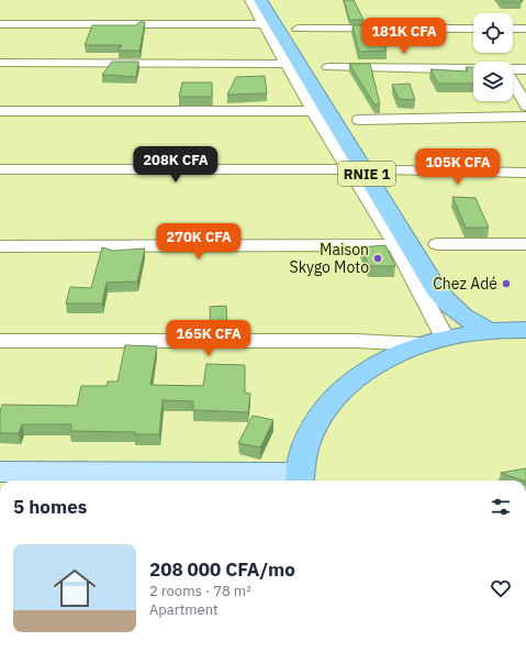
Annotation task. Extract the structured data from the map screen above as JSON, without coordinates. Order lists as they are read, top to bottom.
{
  "streets": {
    "highway": ["RNIE 1"]
  },
  "places": ["Maison Skygo Moto", "Chez Adé"],
  "page": {
    "price": [
      "181K CFA",
      "208K CFA",
      "105K CFA",
      "270K CFA",
      "165K CFA"
    ],
    "heading": "5 homes",
    "list": [
      {
        "name": "208 000 CFA/mo",
        "note": "2 rooms · 78 m² · Apartment"
      }
    ]
  }
}
